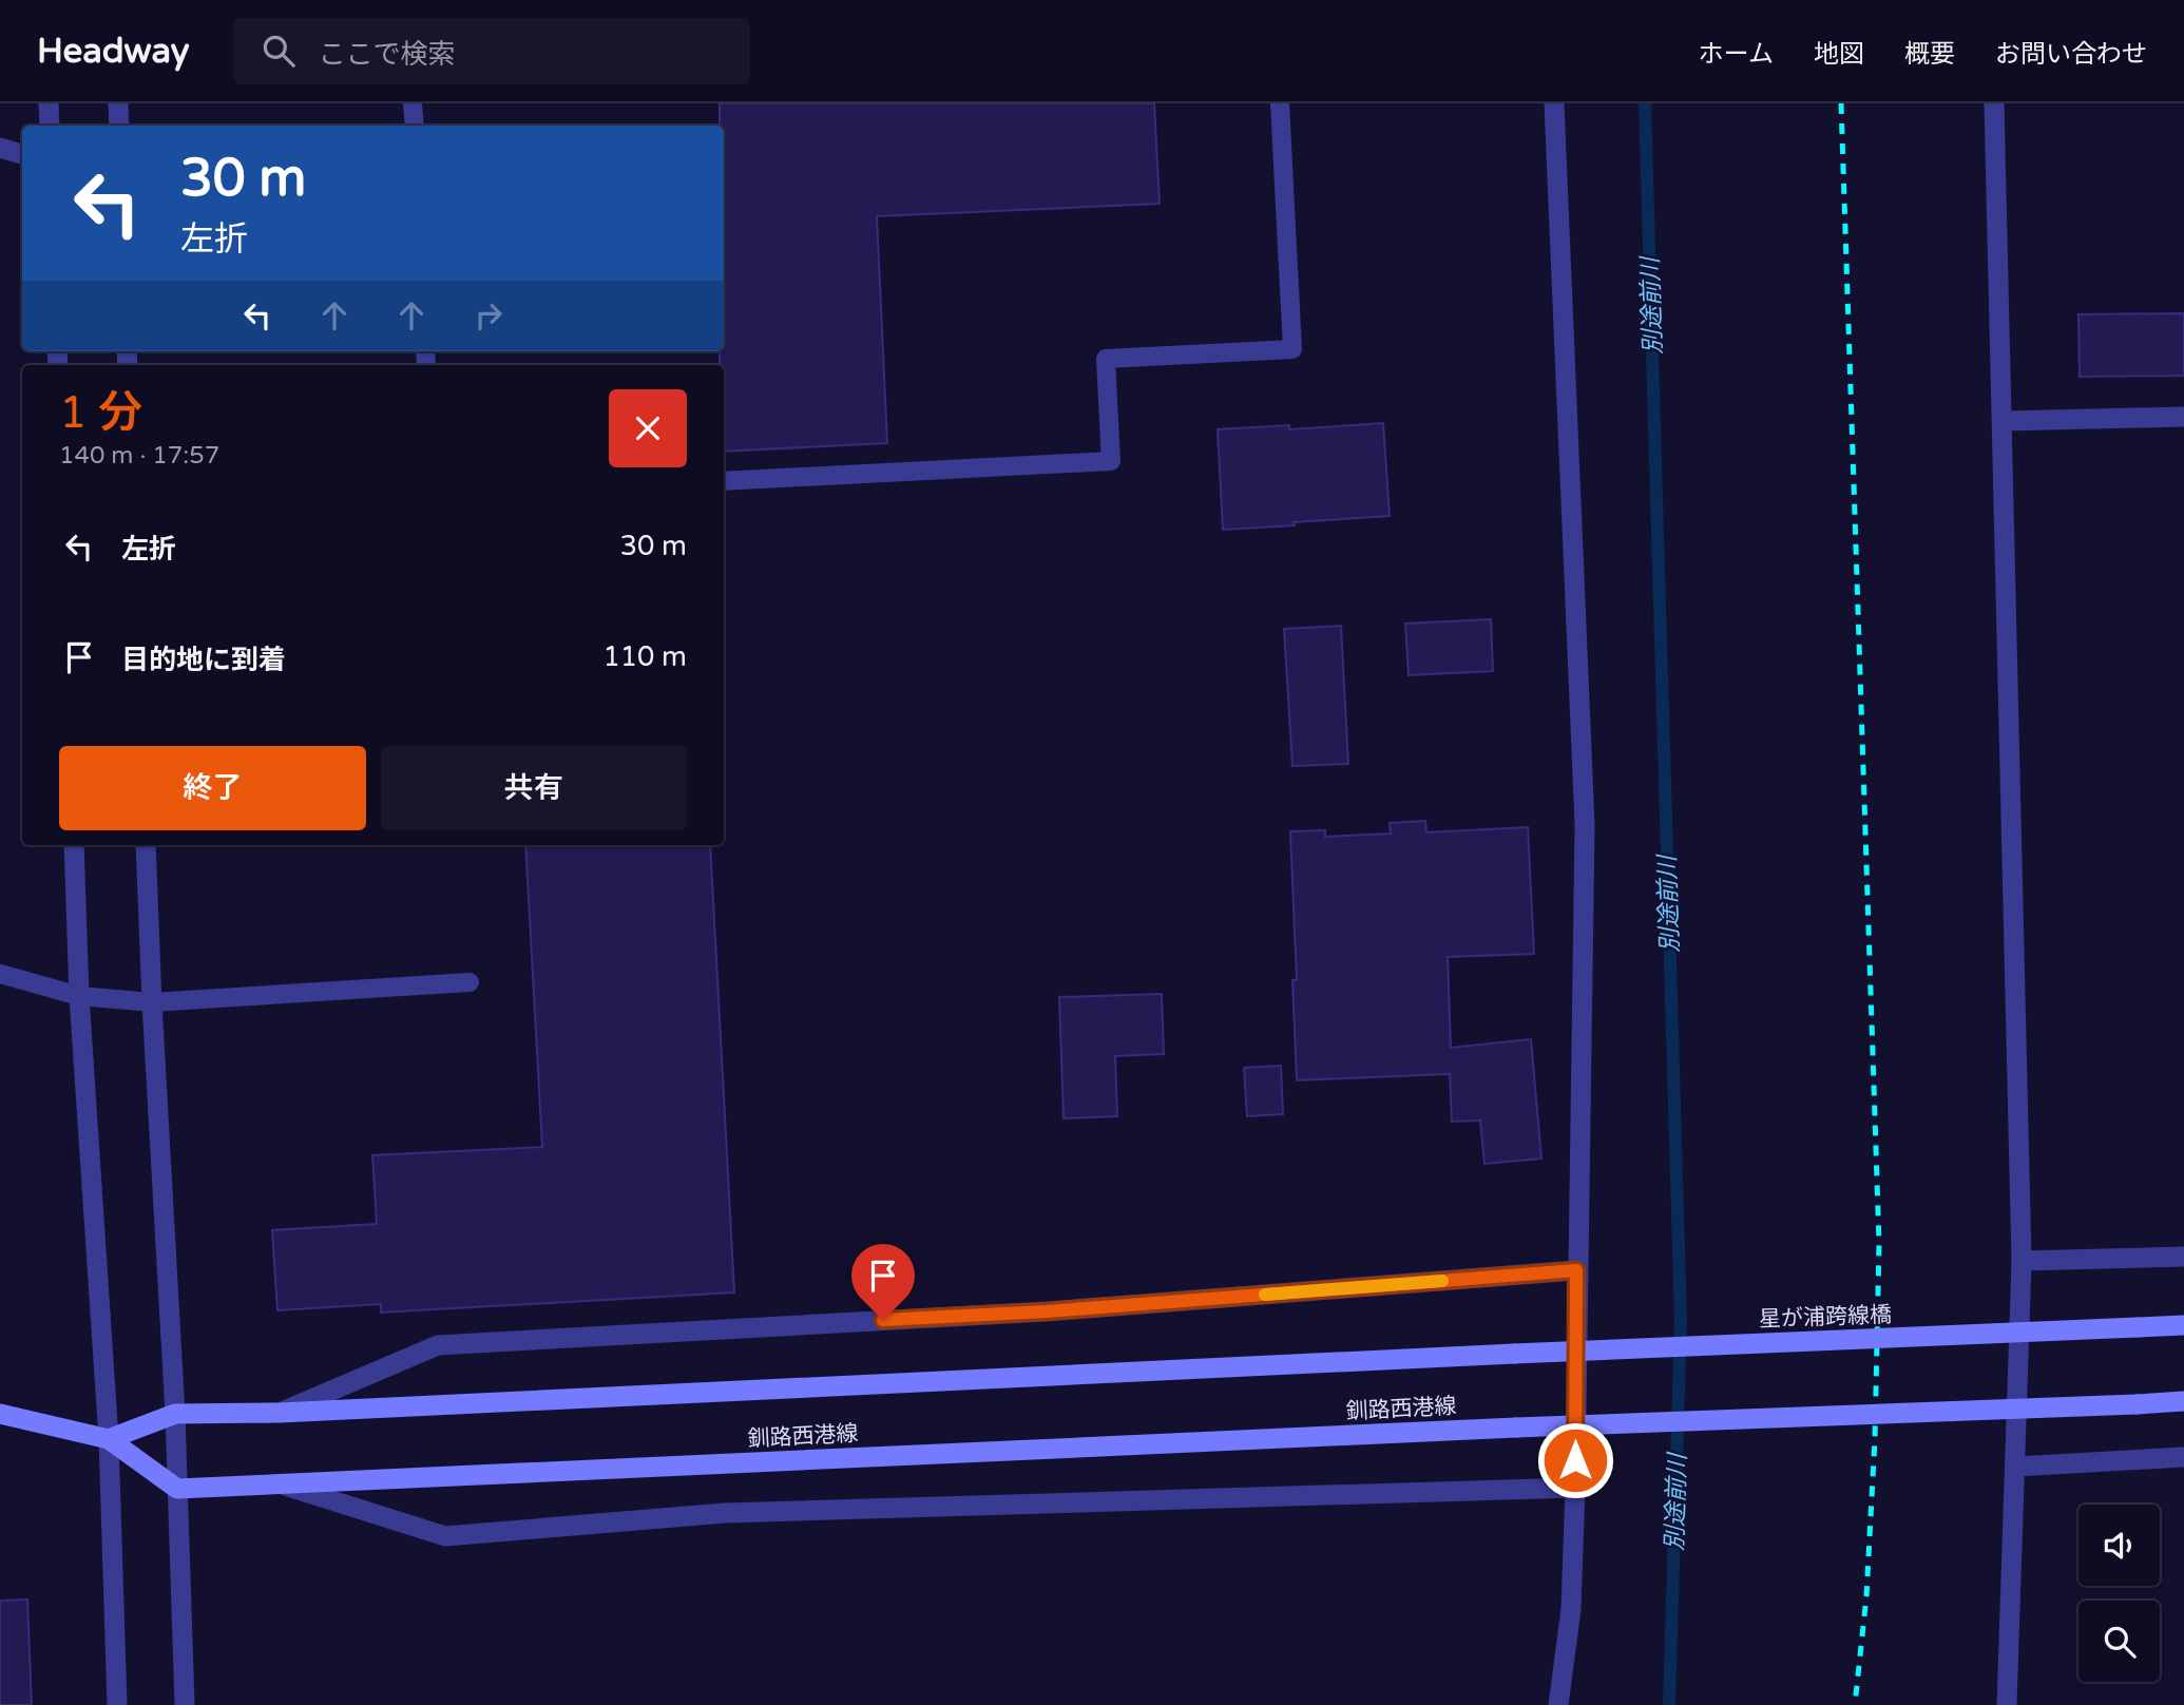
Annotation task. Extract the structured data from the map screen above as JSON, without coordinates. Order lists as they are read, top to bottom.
{
  "streets": {
    "main road": ["星が浦跨線橋", "釧路西港線"]
  },
  "water": ["別途前川"],
  "page": {
    "header": "Headway",
    "search": "ここで検索",
    "nav": [
      "ホーム",
      "地図",
      "概要",
      "お問い合わせ"
    ],
    "turn": ["30 m", "左折"],
    "heading": ["1 分", "140 m · 17:57"],
    "list": [
      {
        "name": "左折",
        "value": "30 m"
      },
      {
        "name": "目的地に到着",
        "value": "110 m"
      }
    ],
    "buttons": ["終了", "共有"]
  }
}
